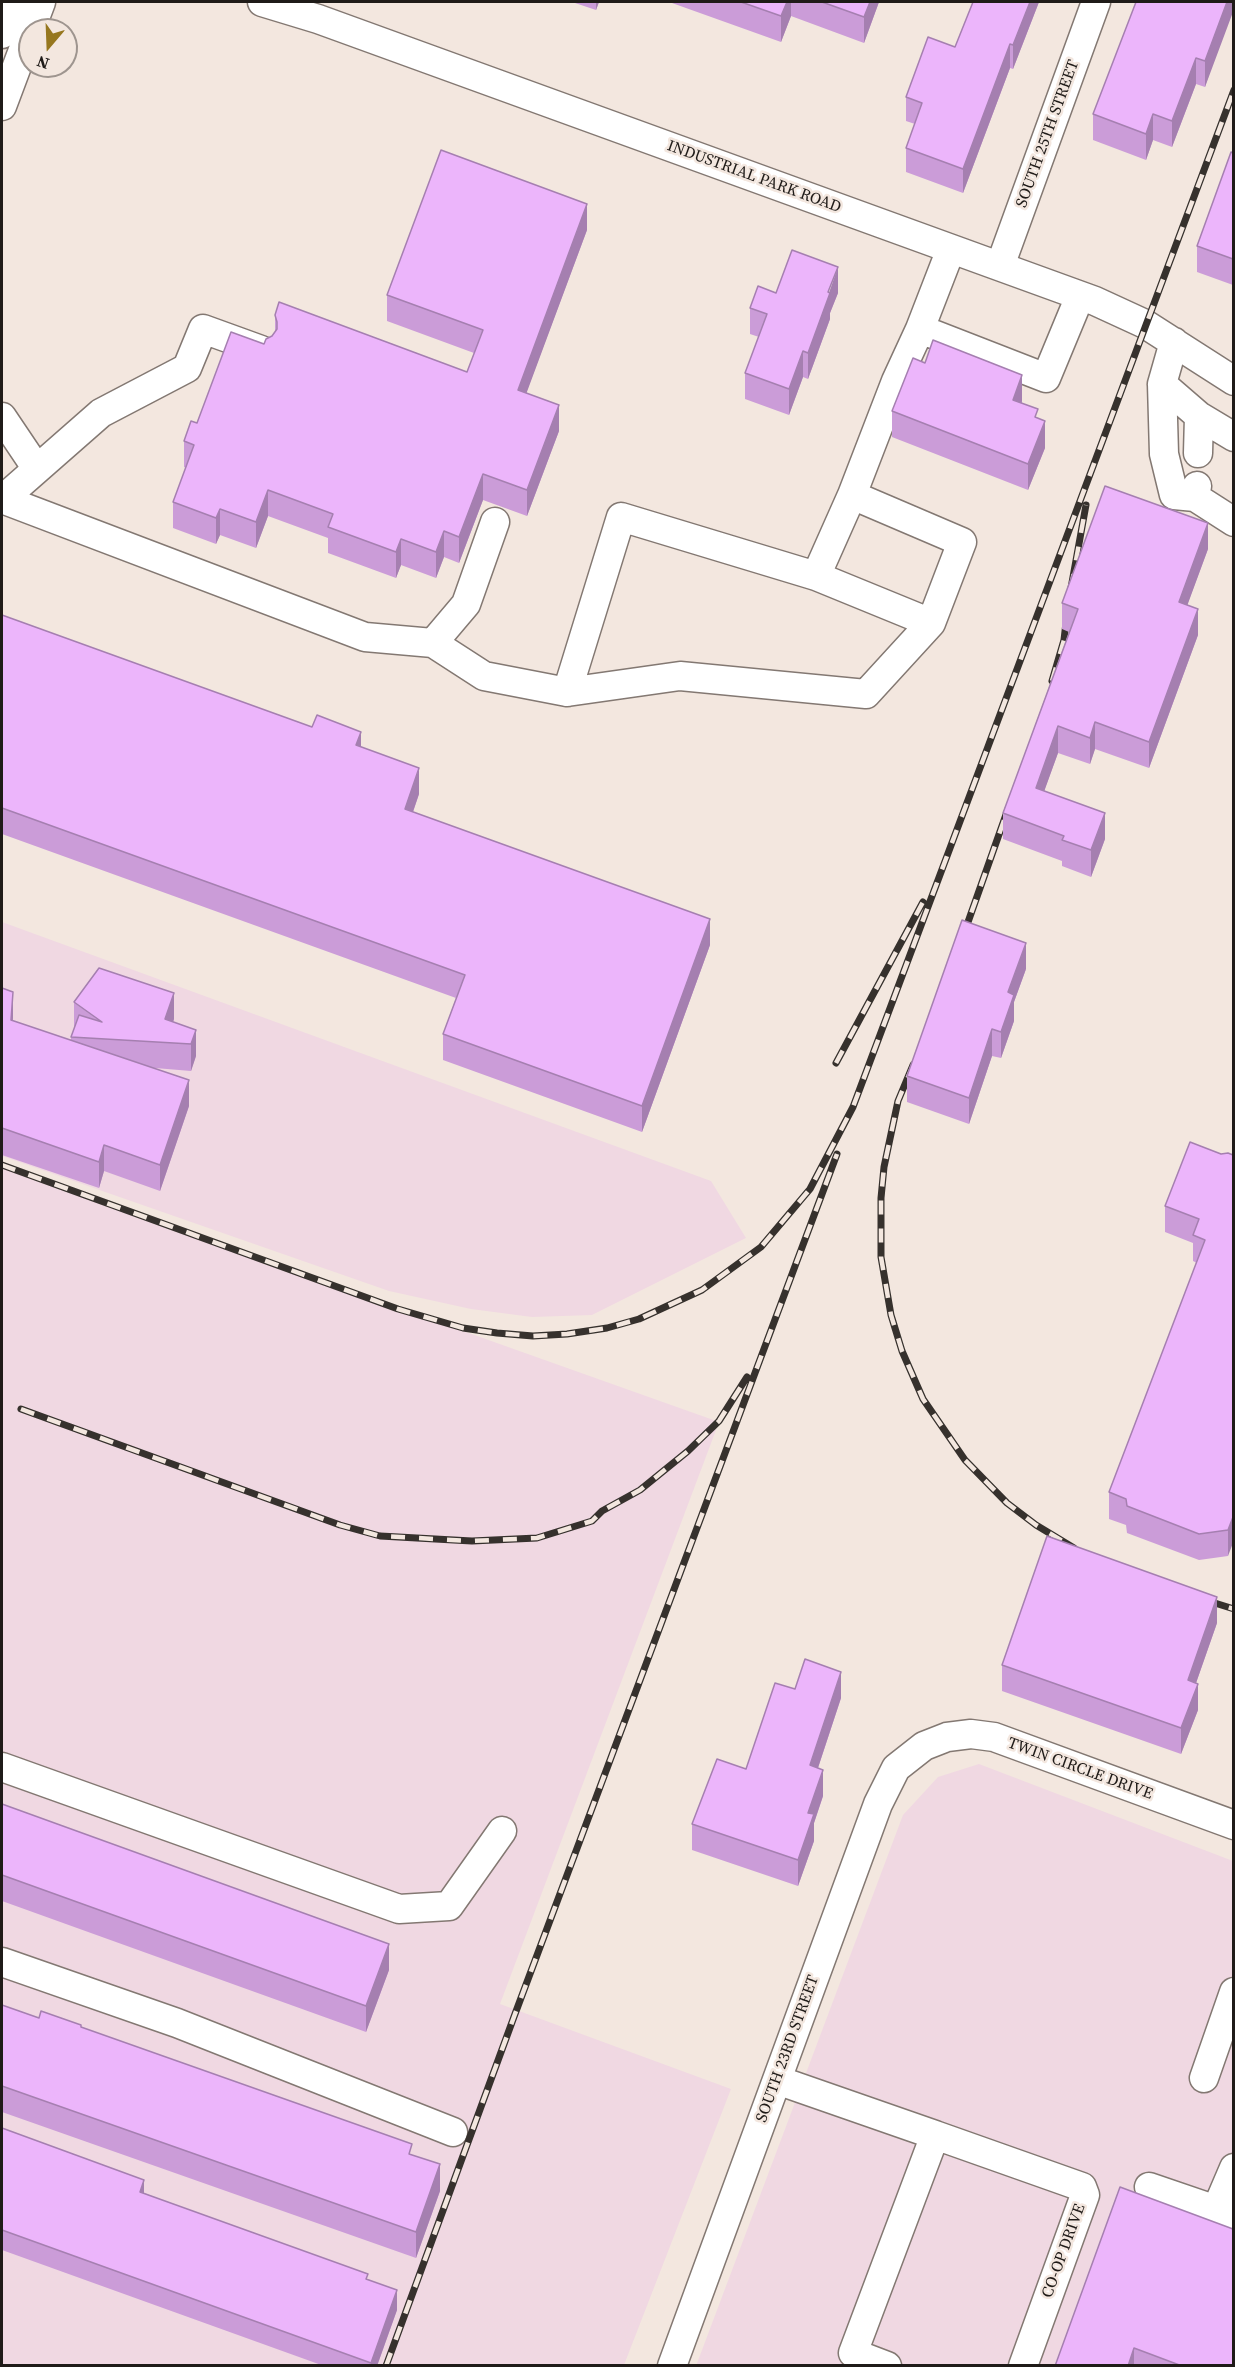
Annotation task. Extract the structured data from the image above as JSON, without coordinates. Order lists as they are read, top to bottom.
{
  "streets": {
    "street": [
      "SOUTH 25TH STREET",
      "INDUSTRIAL PARK ROAD",
      "TWIN CIRCLE DRIVE",
      "SOUTH 23RD STREET",
      "CO-OP DRIVE"
    ]
  },
  "crossings": [
    ["SOUTH 25TH STREET", "INDUSTRIAL PARK ROAD"],
    ["TWIN CIRCLE DRIVE", "SOUTH 23RD STREET"]
  ],
  "north": "bottom"
}
